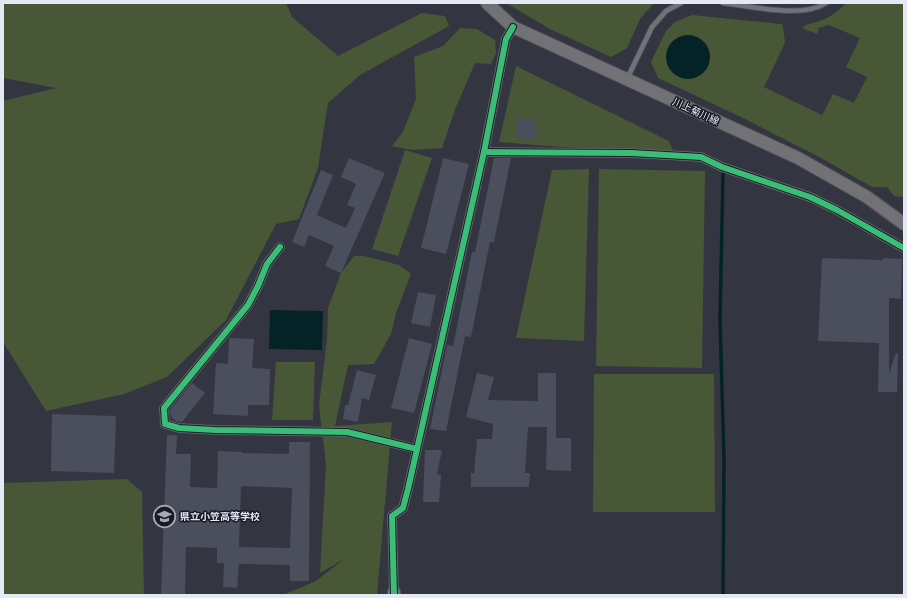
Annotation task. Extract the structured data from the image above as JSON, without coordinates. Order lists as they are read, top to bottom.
{
  "streets": {
    "main road": ["川上菊川線"]
  },
  "places": {
    "school or university": ["県立小笠高等学校"]
  }
}
